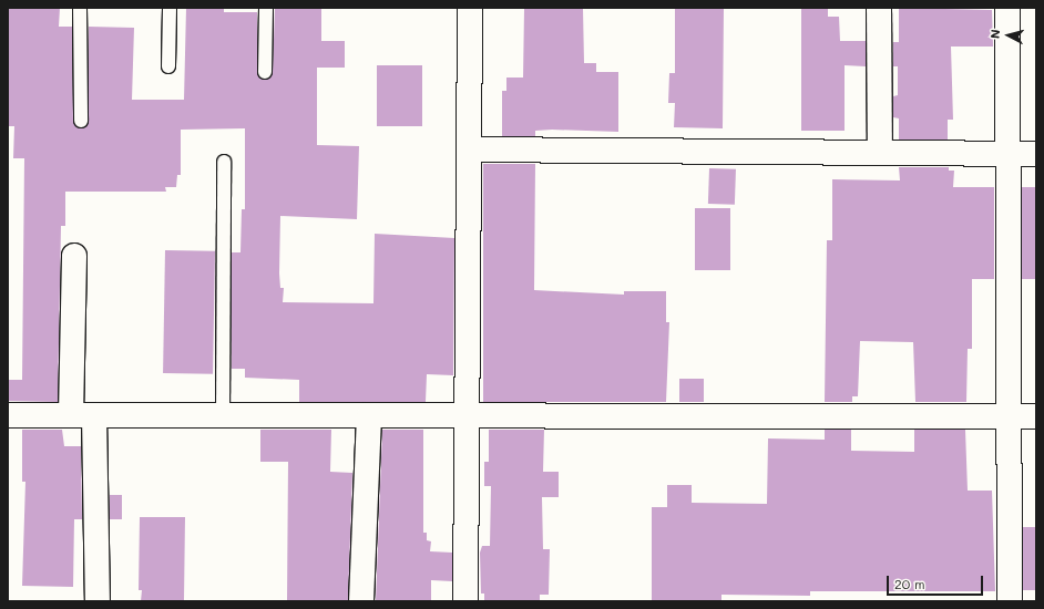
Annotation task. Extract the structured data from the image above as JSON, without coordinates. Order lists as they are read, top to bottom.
{
  "scale_bar": "20 m",
  "north": "left"
}
